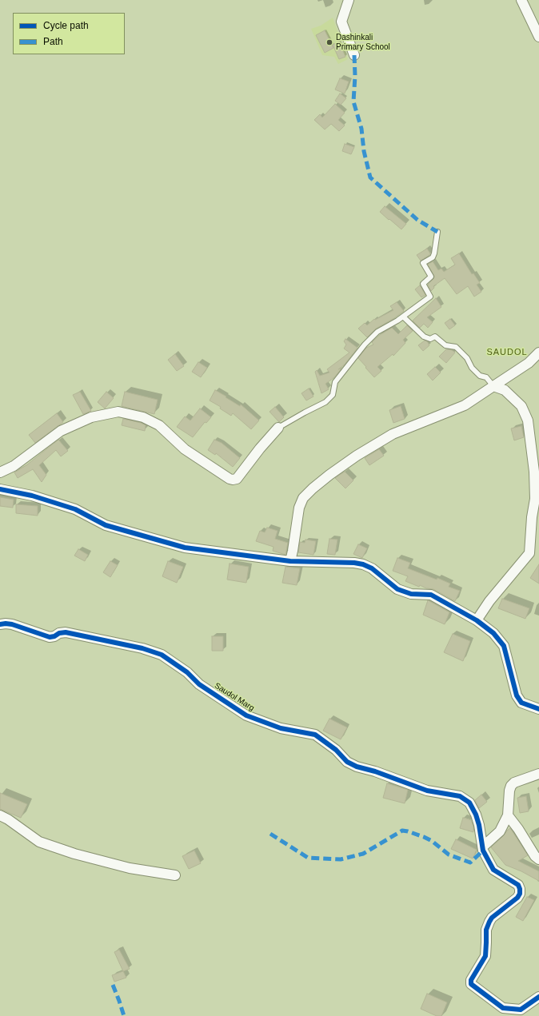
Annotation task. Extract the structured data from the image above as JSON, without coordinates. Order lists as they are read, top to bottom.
{
  "streets": {
    "street": ["Saudol Marg"]
  },
  "districts": ["SAUDOL"],
  "places": ["Dashinkali Primary School"],
  "legend": ["Cycle path", "Path"]
}
